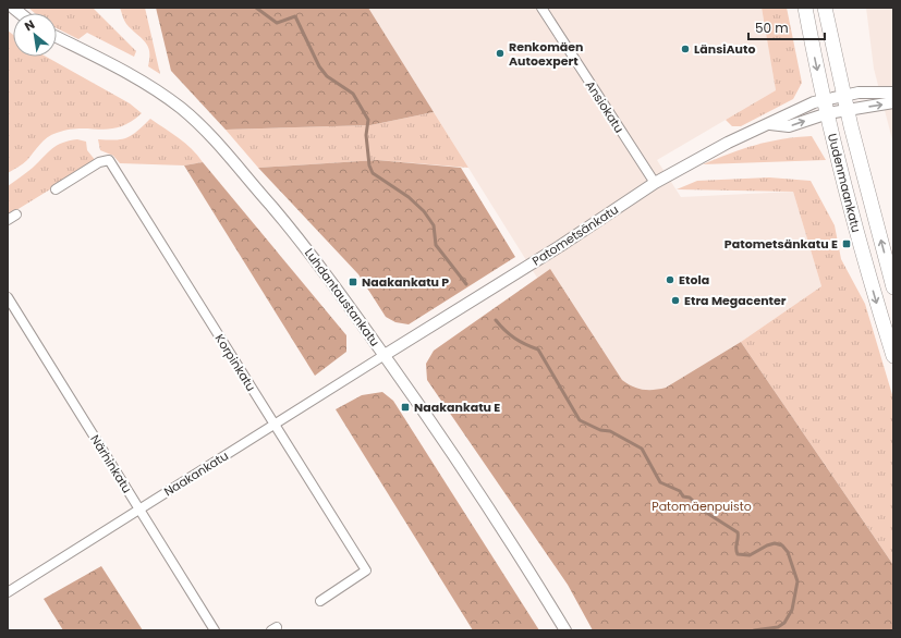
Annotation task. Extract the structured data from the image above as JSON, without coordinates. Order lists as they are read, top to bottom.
{
  "streets": {
    "main road": ["Uudenmaankatu"],
    "street": [
      "Ansiokatu",
      "Patometsänkatu",
      "Luhdantaustankatu",
      "Korpinkatu",
      "Närhinkatu",
      "Naakankatu"
    ]
  },
  "crossings": [
    ["Ansiokatu", "Patometsänkatu"],
    ["Uudenmaankatu", "Patometsänkatu"],
    ["Patometsänkatu", "Luhdantaustankatu"],
    ["Patometsänkatu", "Naakankatu"],
    ["Luhdantaustankatu", "Naakankatu"],
    ["Korpinkatu", "Naakankatu"],
    ["Närhinkatu", "Naakankatu"]
  ],
  "parks": ["Patomäenpuisto"],
  "places": {
    "other": [
      "LänsiAuto",
      "Renkomäen Autoexpert",
      "Etola",
      "Etra Megacenter"
    ],
    "transit": ["Patometsänkatu E", "Naakankatu P", "Naakankatu E"]
  },
  "scale_bar": "50 m",
  "north": "top left"
}
